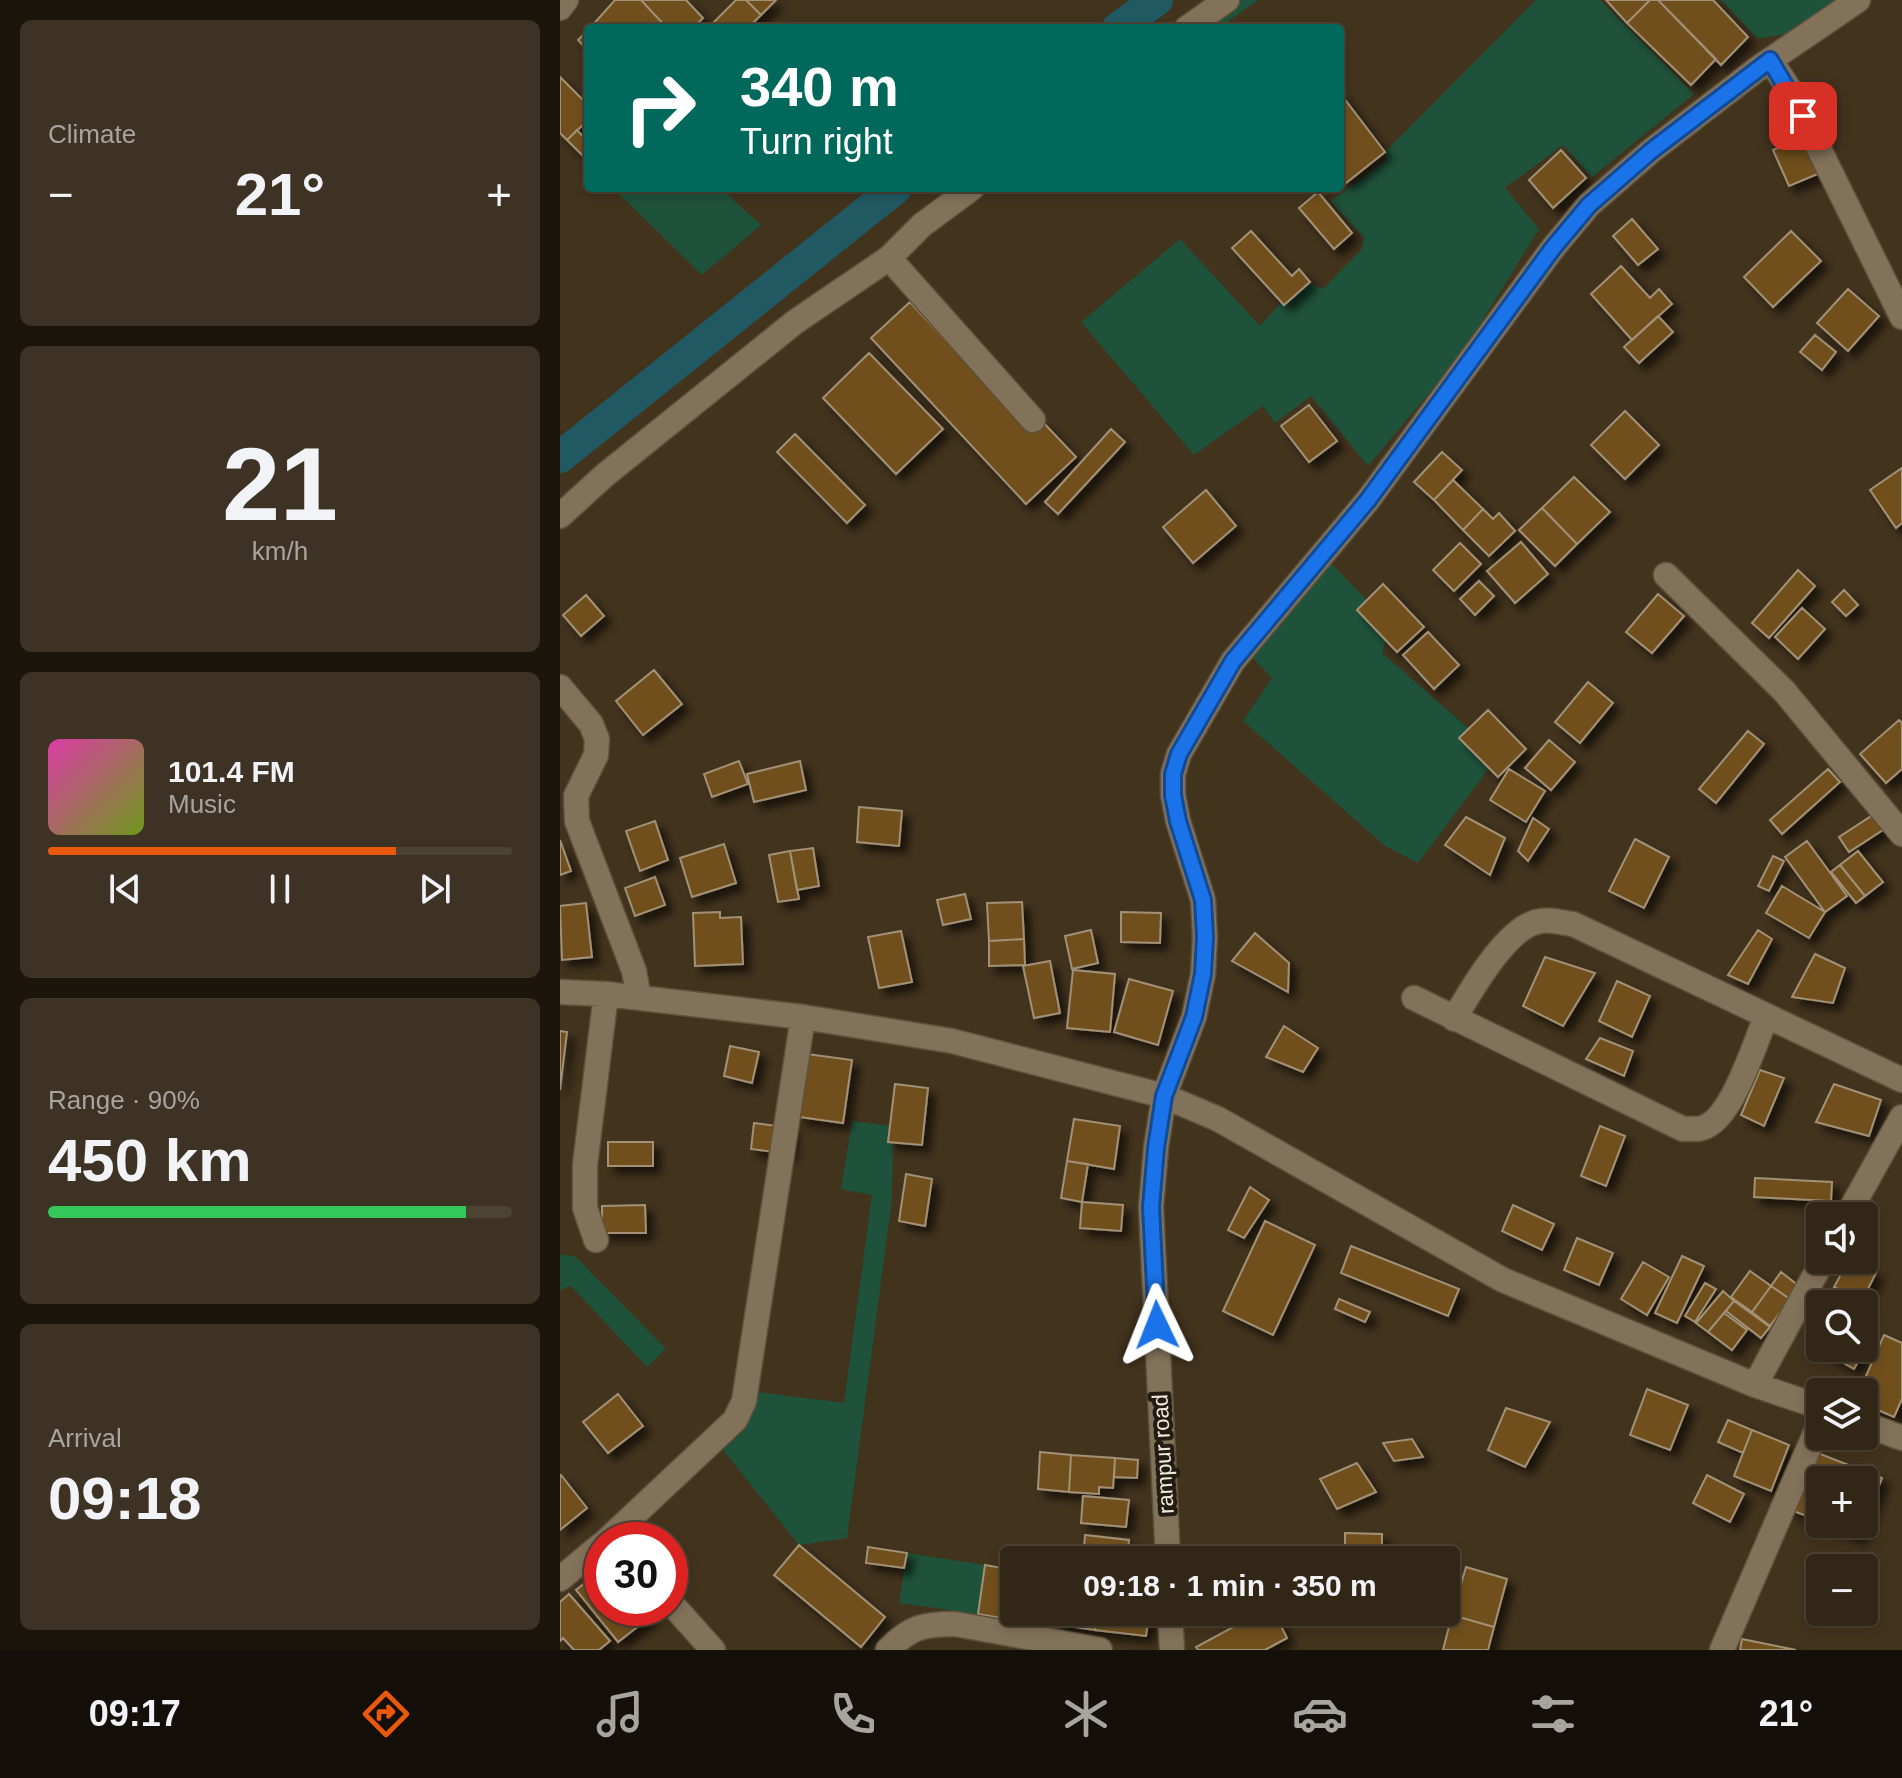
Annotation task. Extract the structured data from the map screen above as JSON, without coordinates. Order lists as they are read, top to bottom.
{
  "streets": {
    "street": ["rampur road"]
  },
  "page": {
    "tile": [
      "Climate",
      ["21", "km/h"],
      ["Range · 90%", "450 km"],
      ["Arrival", "09:18"]
    ],
    "turn": ["340 m", "Turn right"],
    "heat": ["−", "21°", "+"],
    "song": ["101.4 FM", "Music"],
    "map_buttons": ["+", "−"],
    "limit": "30",
    "trip": "09:18 · 1 min · 350 m",
    "tabs": ["09:17", "21°"]
  }
}
